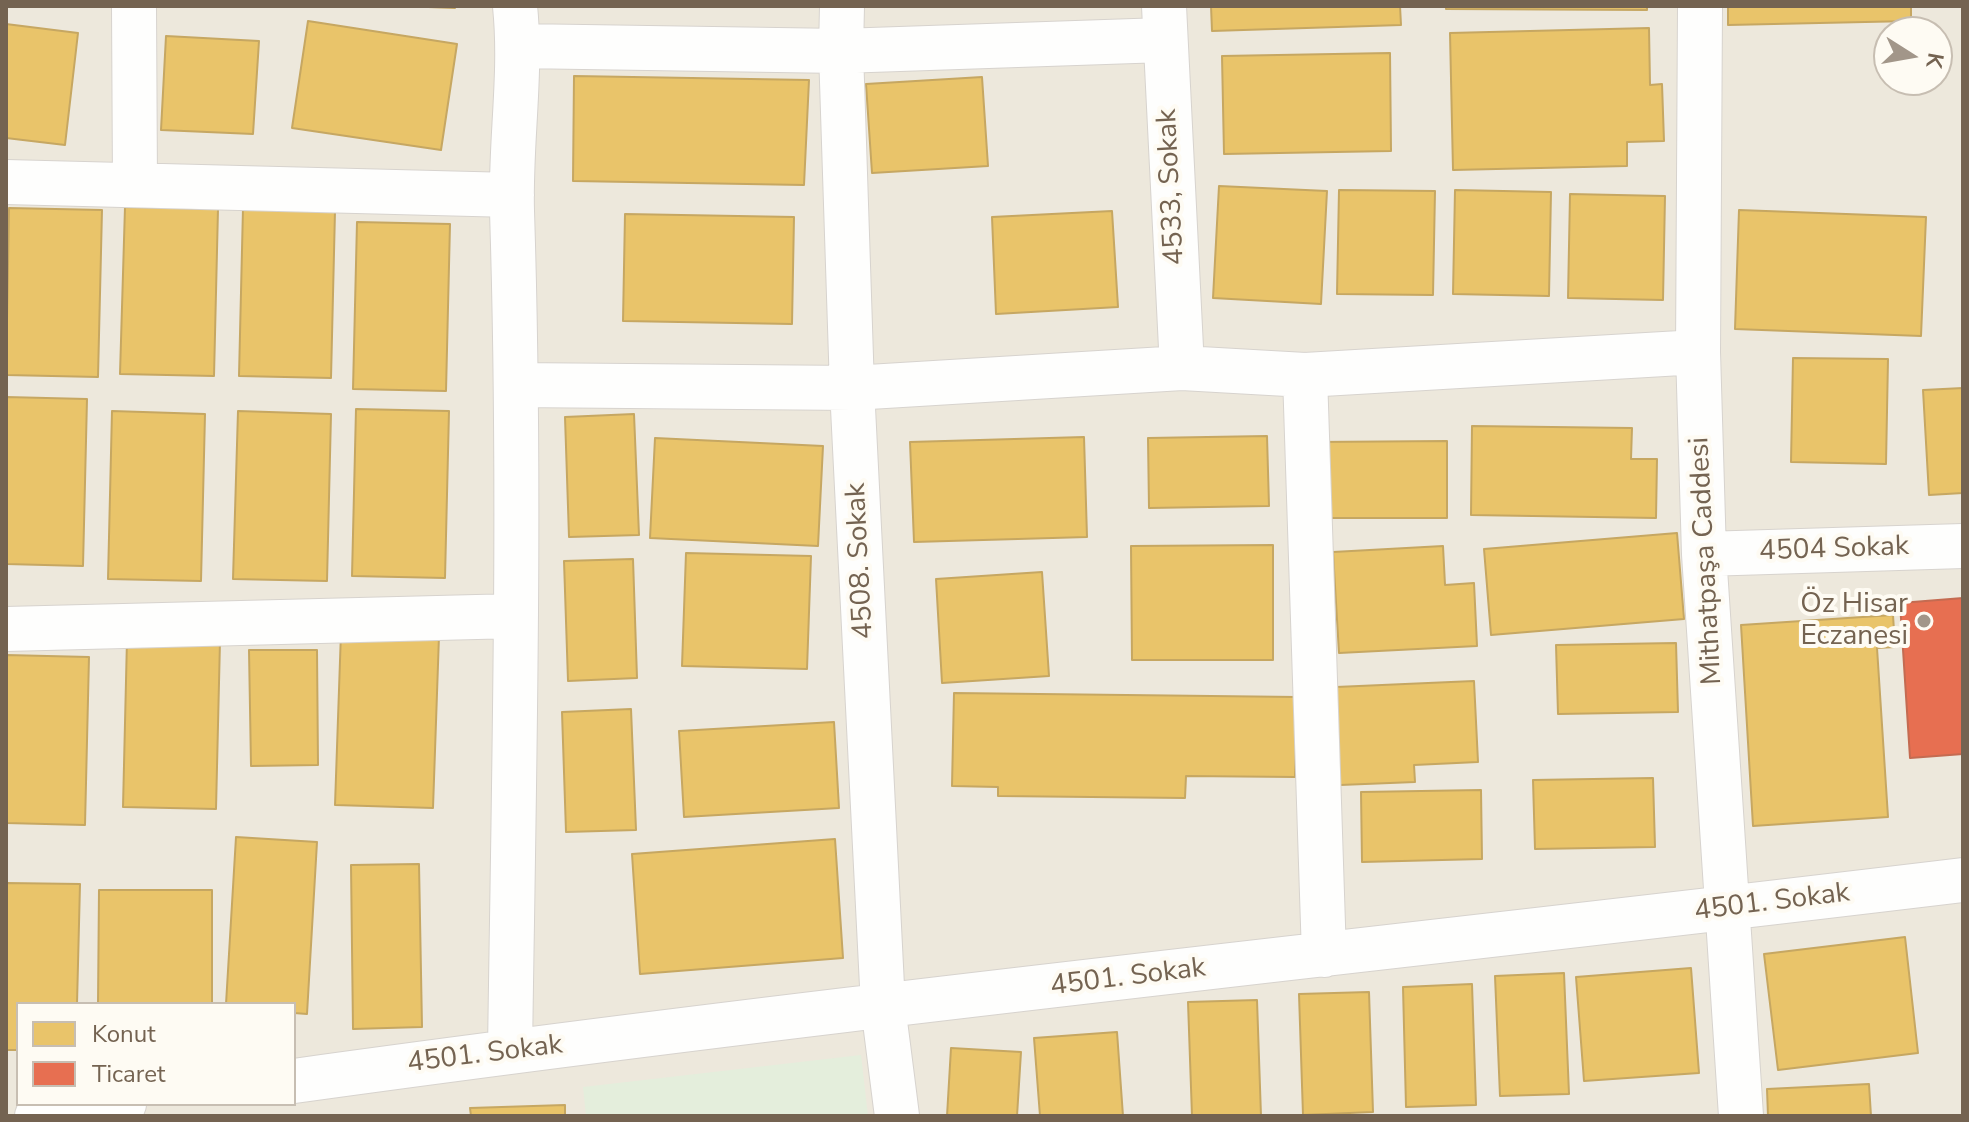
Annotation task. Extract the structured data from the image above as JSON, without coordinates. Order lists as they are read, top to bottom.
{
  "streets": {
    "street": [
      "4533, Sokak",
      "4504 Sokak",
      "4508. Sokak",
      "Mithatpaşa Caddesi",
      "4501. Sokak"
    ]
  },
  "crossings": [
    ["4504 Sokak", "Mithatpaşa Caddesi"],
    ["4508. Sokak", "4501. Sokak"],
    ["Mithatpaşa Caddesi", "4501. Sokak"]
  ],
  "places": ["Öz Hisar Eczanesi"],
  "legend": ["Konut", "Ticaret"],
  "north": "right"
}
